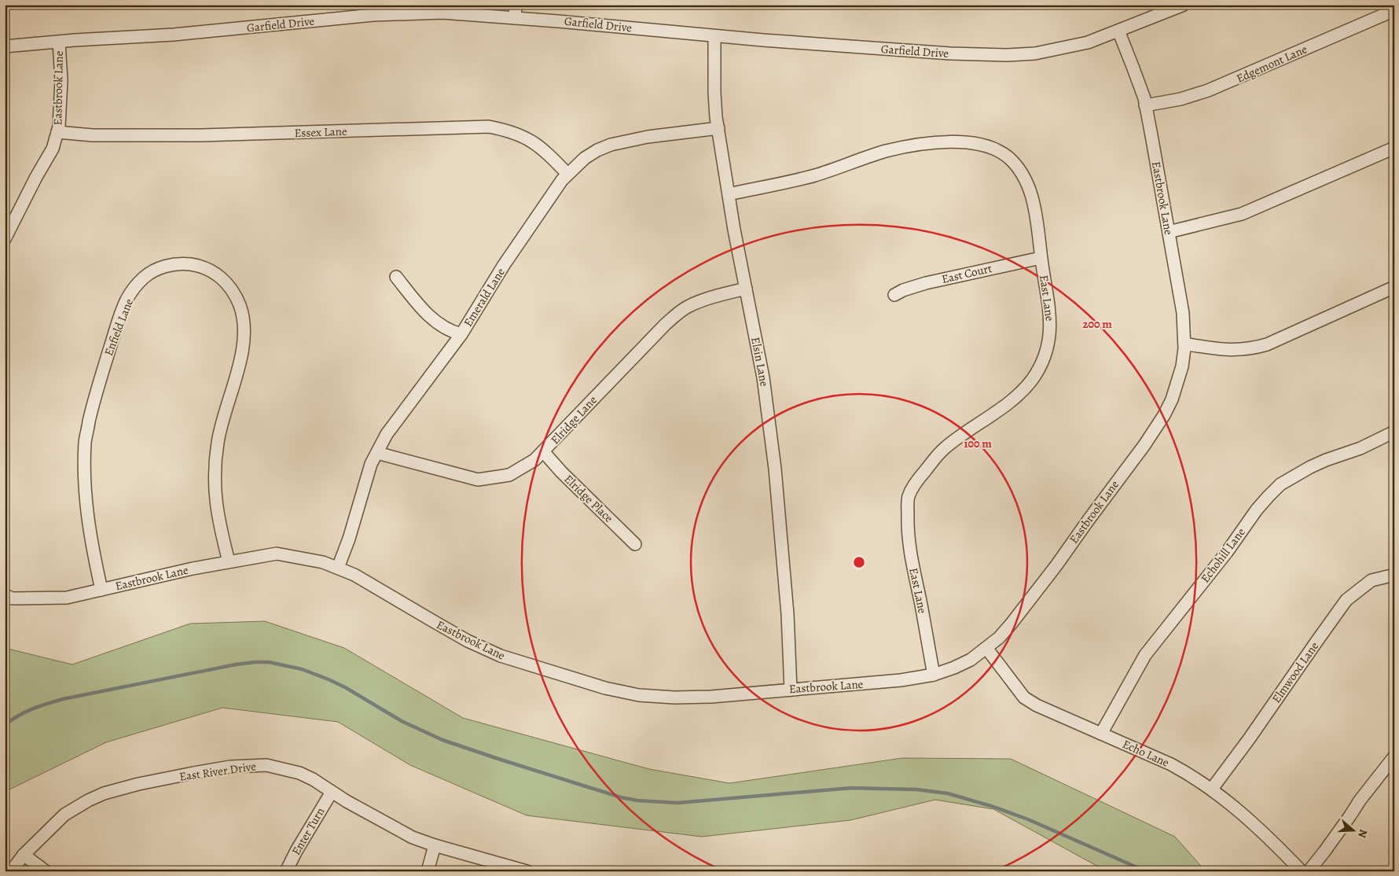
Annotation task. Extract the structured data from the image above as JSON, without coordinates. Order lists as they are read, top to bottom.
{
  "streets": {
    "street": [
      "Garfield Drive",
      "Edgemont Lane",
      "Eastbrook Lane",
      "Essex Lane",
      "East Court",
      "Emerald Lane",
      "East Lane",
      "Enfield Lane",
      "Elsin Lane",
      "Elridge Lane",
      "Elridge Place",
      "Echohill Lane",
      "Elmwood Lane",
      "Echo Lane",
      "East River Drive",
      "Enter Turn"
    ]
  },
  "crossings": [
    ["Garfield Drive", "Eastbrook Lane"],
    ["Garfield Drive", "Elsin Lane"],
    ["Edgemont Lane", "Eastbrook Lane"],
    ["Eastbrook Lane", "Essex Lane"],
    ["Eastbrook Lane", "Emerald Lane"],
    ["Eastbrook Lane", "East Lane"],
    ["Eastbrook Lane", "Enfield Lane"],
    ["Eastbrook Lane", "Elsin Lane"],
    ["Eastbrook Lane", "Echo Lane"],
    ["Essex Lane", "Emerald Lane"],
    ["East Court", "East Lane"],
    ["Emerald Lane", "Elsin Lane"],
    ["Emerald Lane", "Elridge Lane"],
    ["East Lane", "Elsin Lane"],
    ["Elsin Lane", "Elridge Lane"],
    ["Elridge Lane", "Elridge Place"],
    ["Echohill Lane", "Echo Lane"],
    ["Elmwood Lane", "Echo Lane"],
    ["East River Drive", "Enter Turn"]
  ],
  "north": "right",
  "rings": ["200 m", "100 m"]
}
